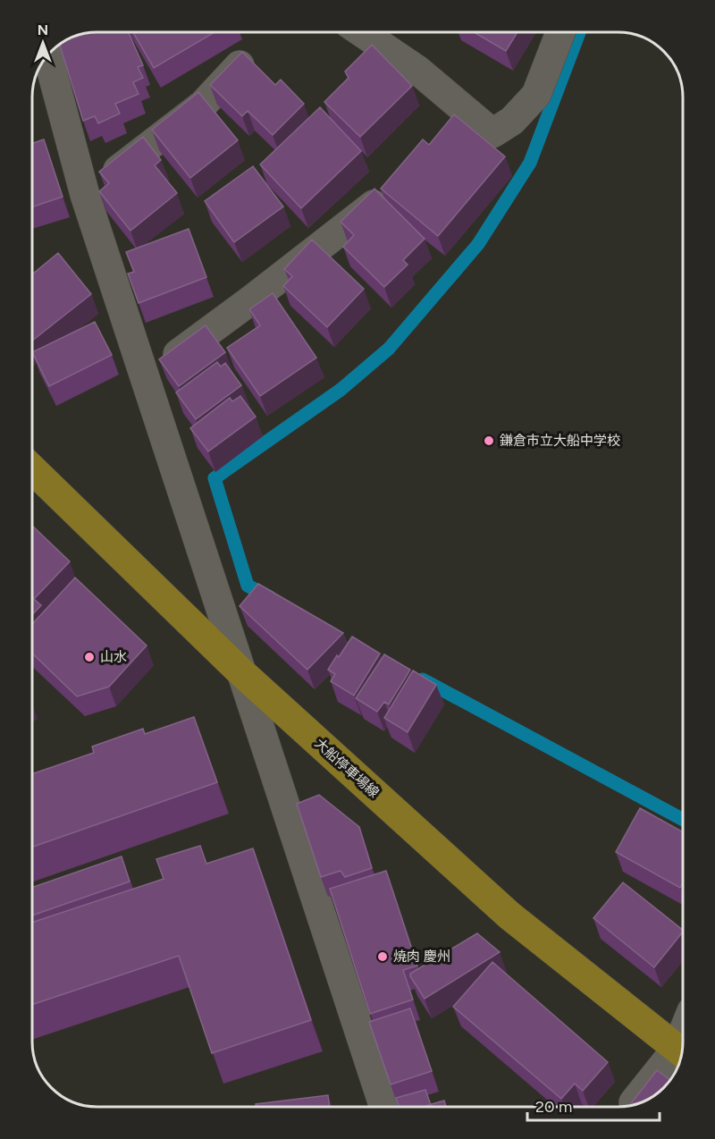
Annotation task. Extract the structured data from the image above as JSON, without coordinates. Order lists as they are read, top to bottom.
{
  "streets": {
    "main road": ["大船停車場線"]
  },
  "places": ["鎌倉市立大船中学校", "山水", "焼肉 慶州"],
  "scale_bar": "20 m",
  "north": "top"
}
